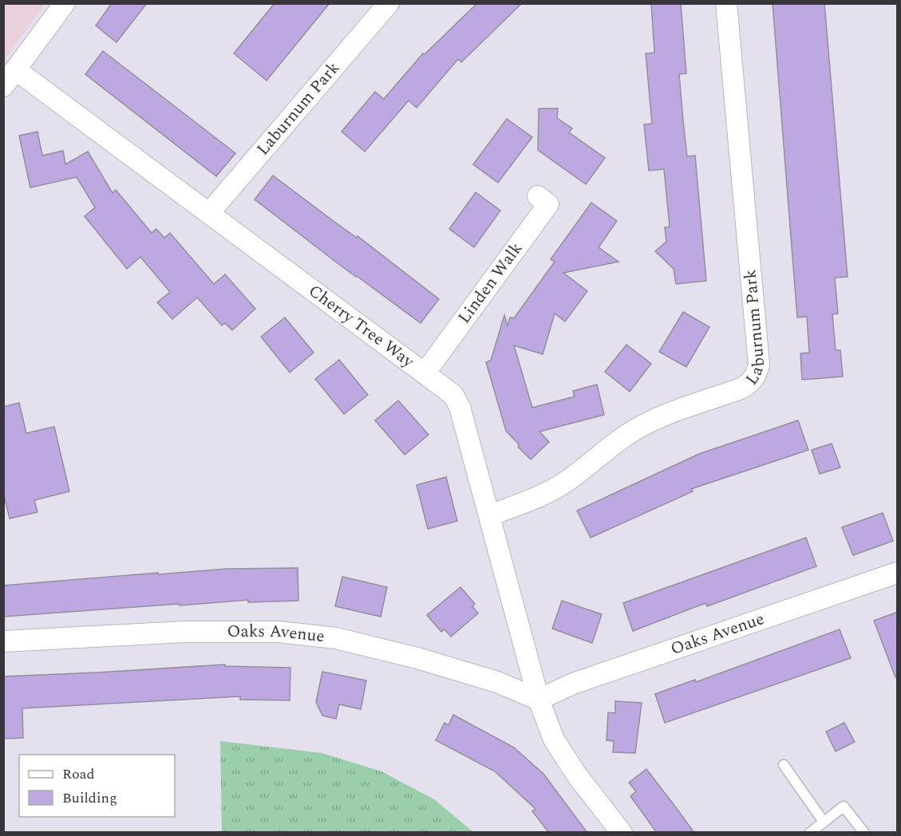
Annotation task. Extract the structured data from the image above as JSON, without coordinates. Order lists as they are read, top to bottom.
{
  "streets": {
    "street": [
      "Laburnum Park",
      "Linden Walk",
      "Cherry Tree Way",
      "Oaks Avenue"
    ]
  },
  "crossings": [
    ["Laburnum Park", "Cherry Tree Way"],
    ["Linden Walk", "Cherry Tree Way"],
    ["Cherry Tree Way", "Oaks Avenue"]
  ],
  "legend": ["Road", "Building"]
}
